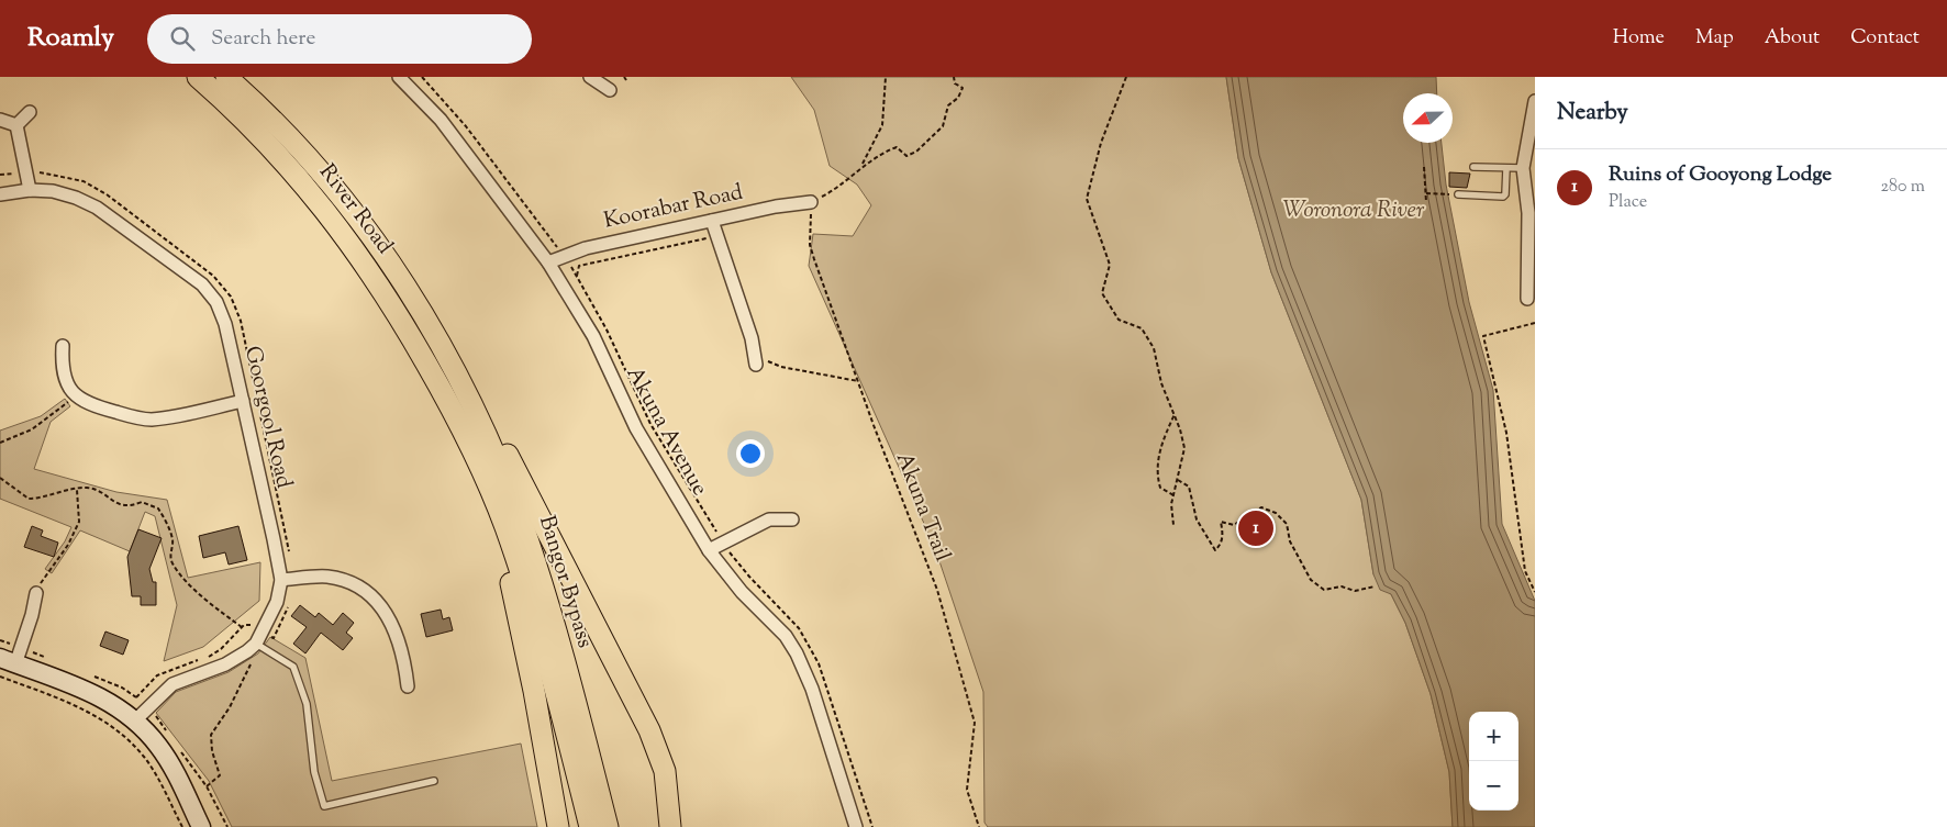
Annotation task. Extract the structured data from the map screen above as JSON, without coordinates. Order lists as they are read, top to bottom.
{
  "streets": {
    "main road": ["River Road", "Bangor Bypass"],
    "street": ["Koorabar Road", "Goorgool Road", "Akuna Avenue"],
    "path": ["Akuna Trail"]
  },
  "crossings": [
    ["Koorabar Road", "Akuna Avenue"],
    ["Koorabar Road", "Akuna Trail"],
    ["River Road", "Bangor Bypass"]
  ],
  "water": ["Woronora River"],
  "north": "left",
  "page": {
    "header": "Roamly",
    "search": "Search here",
    "nav": [
      "Home",
      "Map",
      "About",
      "Contact"
    ],
    "heading": "Nearby",
    "list": [
      {
        "mark": "1",
        "name": "Ruins of Gooyong Lodge",
        "note": "Place",
        "value": "280 m"
      }
    ],
    "pins": "1",
    "map_buttons": ["+", "−"]
  }
}
